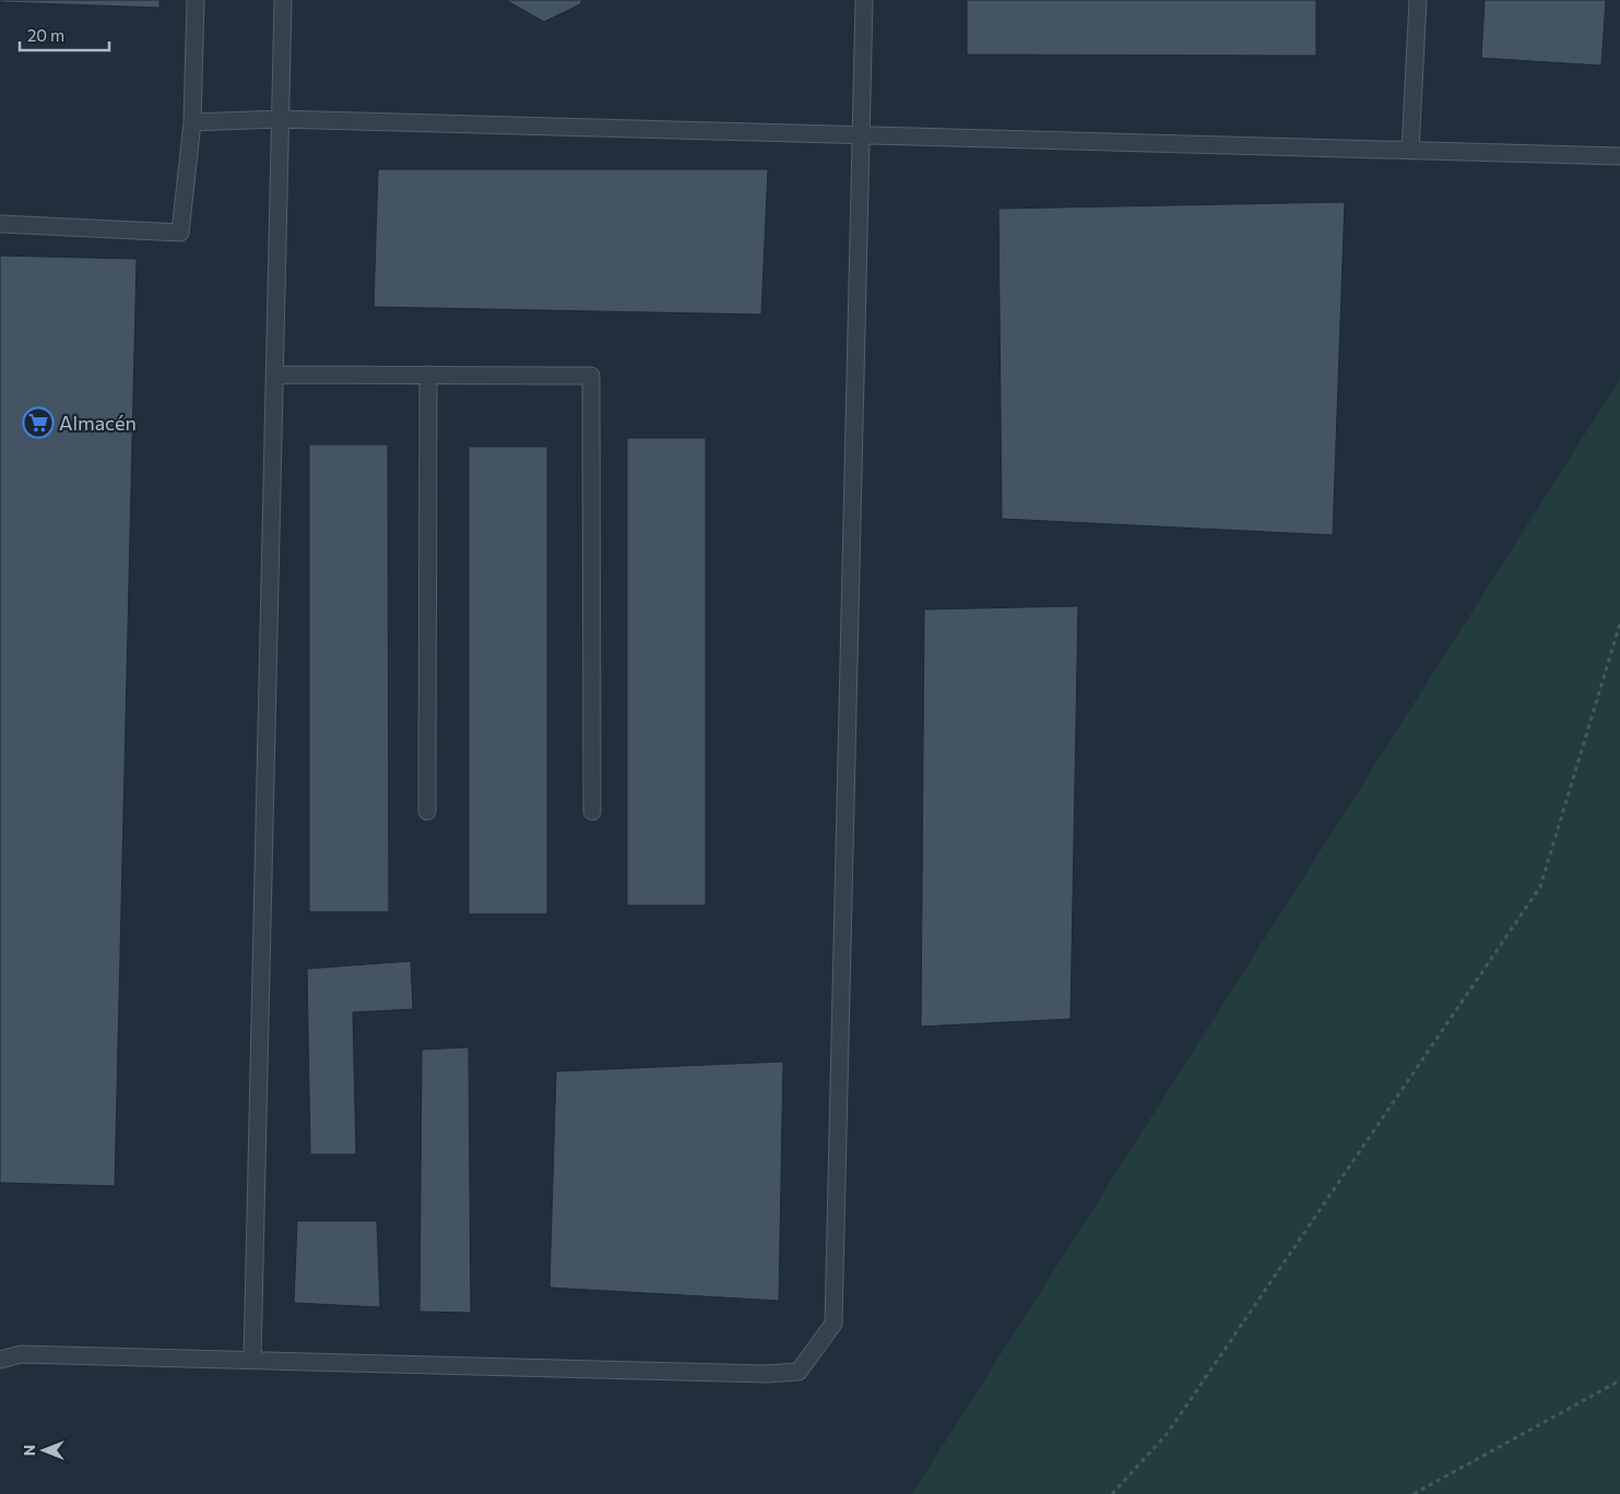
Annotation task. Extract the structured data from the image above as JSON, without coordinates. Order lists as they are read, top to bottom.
{
  "places": {
    "supermarket": ["Almacén"]
  },
  "scale_bar": "20 m",
  "north": "left"
}
